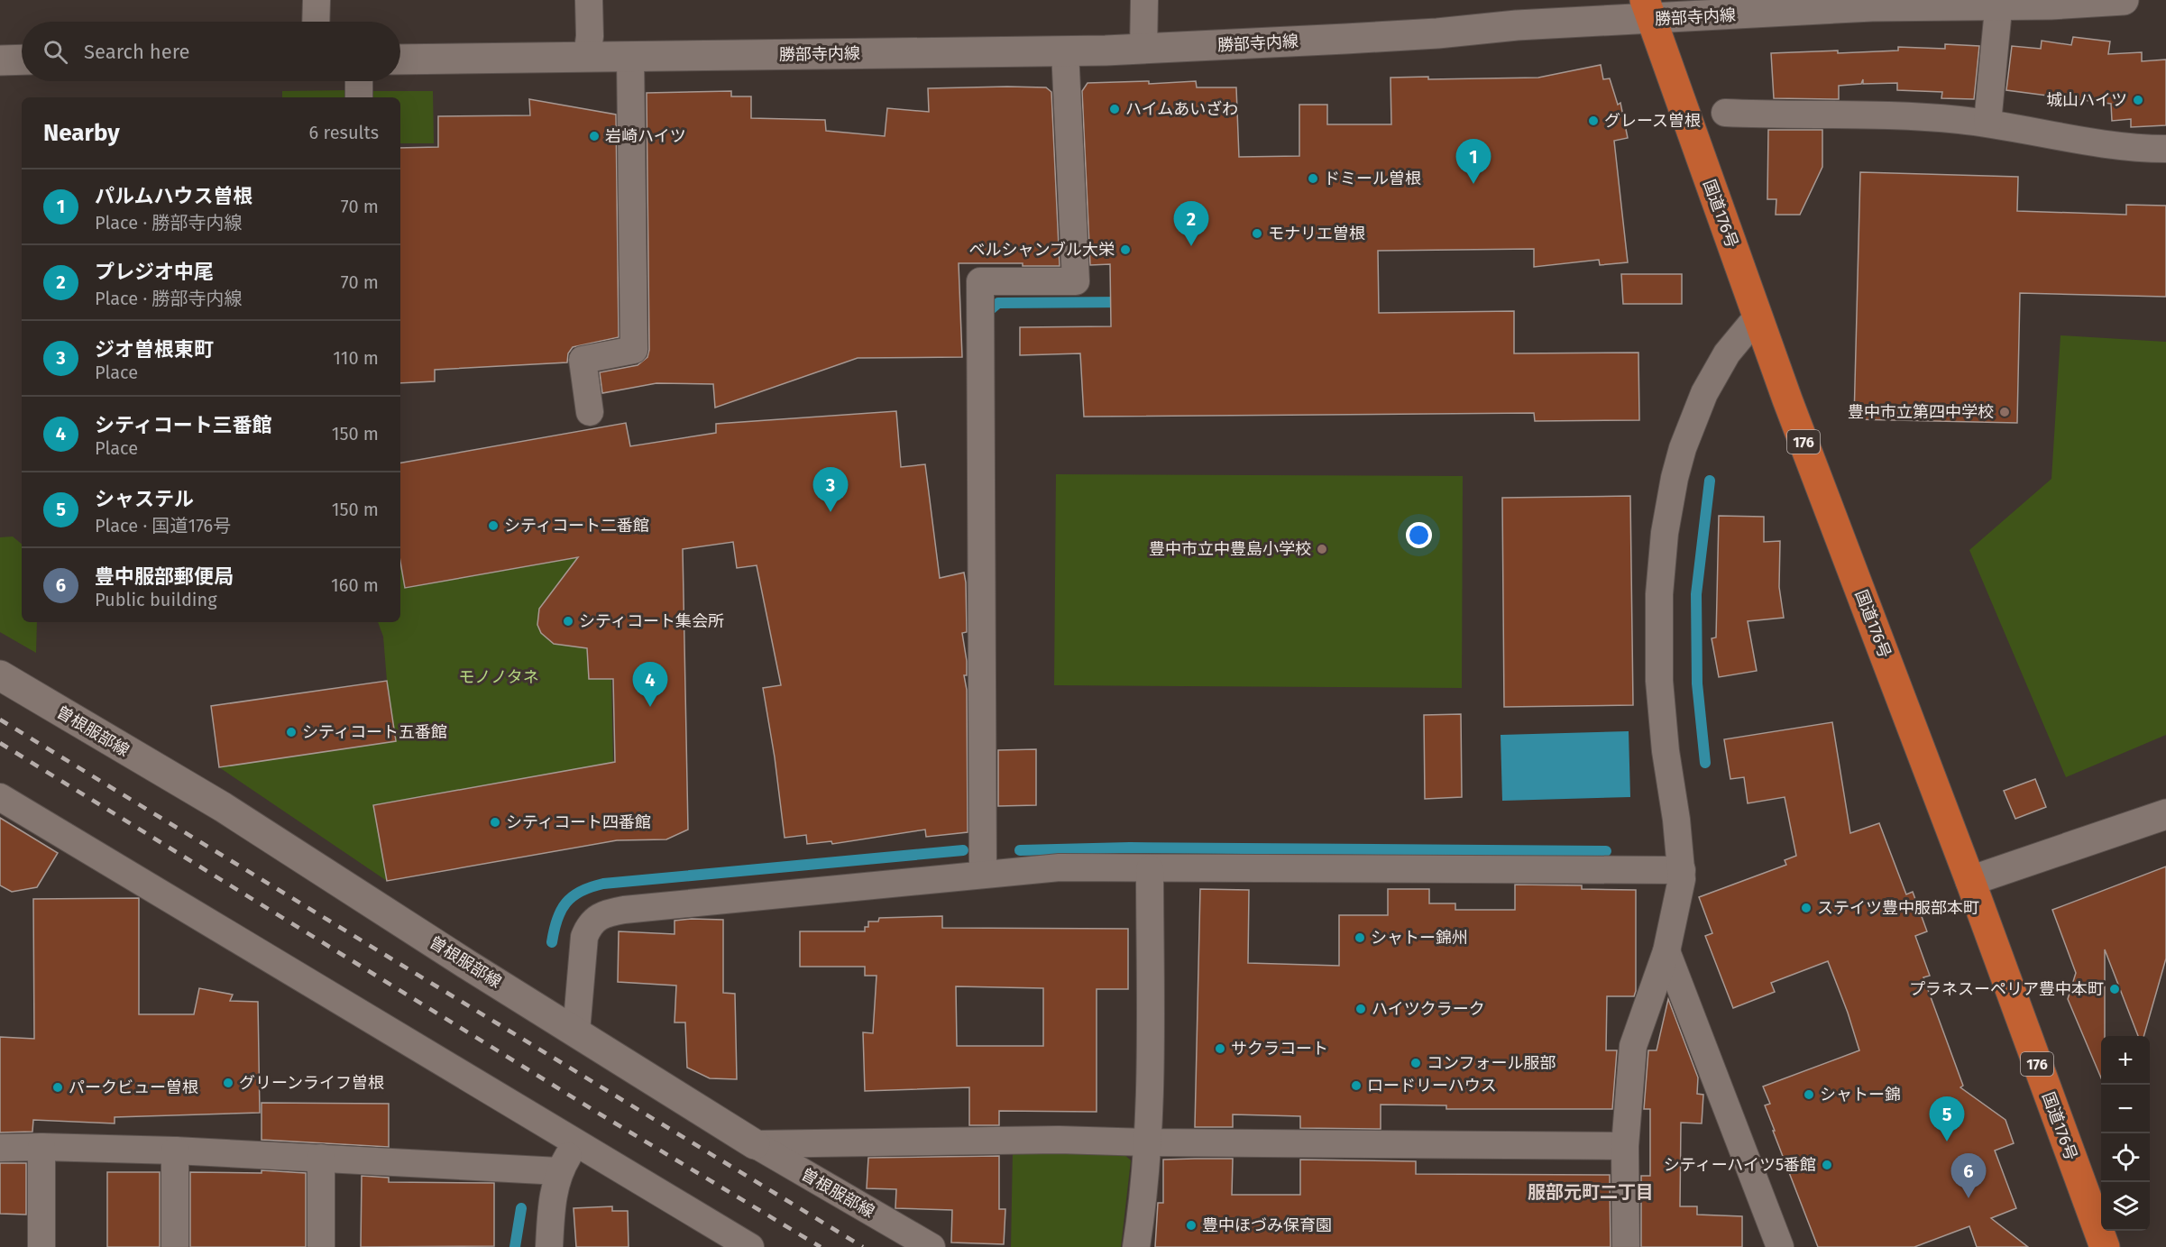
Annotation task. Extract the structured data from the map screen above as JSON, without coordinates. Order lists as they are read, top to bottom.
{
  "streets": {
    "highway": ["国道176号", "176"],
    "street": ["勝部寺内線", "曽根服部線"]
  },
  "crossings": [
    ["勝部寺内線", "国道176号"]
  ],
  "districts": ["服部元町二丁目"],
  "parks": ["モノノタネ"],
  "places": [
    "城山ハイツ",
    "ハイムあいざわ",
    "グレース曽根",
    "岩崎ハイツ",
    "ドミール曽根",
    "モナリエ曽根",
    "ベルシャンブル大栄",
    "豊中市立第四中学校",
    "シティコート二番館",
    "豊中市立中豊島小学校",
    "シティコート集会所",
    "シティコート五番館",
    "シティコート四番館",
    "ステイツ豊中服部本町",
    "シャトー錦州",
    "プラネスーペリア豊中本町",
    "ハイツクラーク",
    "サクラコート",
    "コンフォール服部",
    "グリーンライフ曽根",
    "ロードリーハウス",
    "パークビュー曽根",
    "シャトー錦",
    "シティーハイツ5番館",
    "豊中ほづみ保育園"
  ],
  "page": {
    "search": "Search here",
    "heading": ["Nearby", "6 results"],
    "pins": [
      "1",
      "2",
      "3",
      "4",
      "5",
      "6"
    ],
    "list": [
      {
        "mark": "1",
        "name": "パルムハウス曽根",
        "note": "Place · 勝部寺内線",
        "value": "70 m"
      },
      {
        "mark": "2",
        "name": "プレジオ中尾",
        "note": "Place · 勝部寺内線",
        "value": "70 m"
      },
      {
        "mark": "3",
        "name": "ジオ曽根東町",
        "note": "Place",
        "value": "110 m"
      },
      {
        "mark": "4",
        "name": "シティコート三番館",
        "note": "Place",
        "value": "150 m"
      },
      {
        "mark": "5",
        "name": "シャステル",
        "note": "Place · 国道176号",
        "value": "150 m"
      },
      {
        "mark": "6",
        "name": "豊中服部郵便局",
        "note": "Public building",
        "value": "160 m"
      }
    ],
    "map_buttons": ["+", "−"]
  }
}
